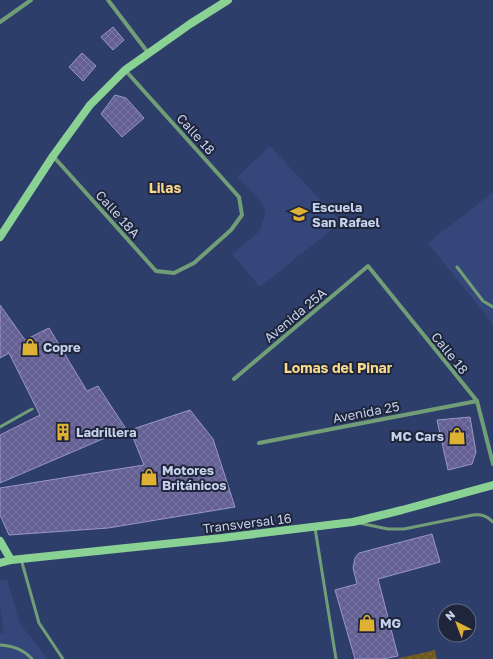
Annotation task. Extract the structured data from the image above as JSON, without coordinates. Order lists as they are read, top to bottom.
{
  "streets": {
    "main road": ["Transversal 16"],
    "street": [
      "Calle 18",
      "Calle 18A",
      "Avenida 25A",
      "Avenida 25"
    ]
  },
  "crossings": [
    ["Calle 18", "Calle 18A"],
    ["Calle 18", "Avenida 25A"],
    ["Calle 18", "Avenida 25"]
  ],
  "districts": ["Lilas", "Lomas del Pinar"],
  "places": {
    "school or university": ["Escuela San Rafael"],
    "shop": [
      "Copre",
      "MC Cars",
      "Motores Británicos",
      "MG"
    ],
    "building": ["Ladrillera"]
  },
  "north": "top left"
}
